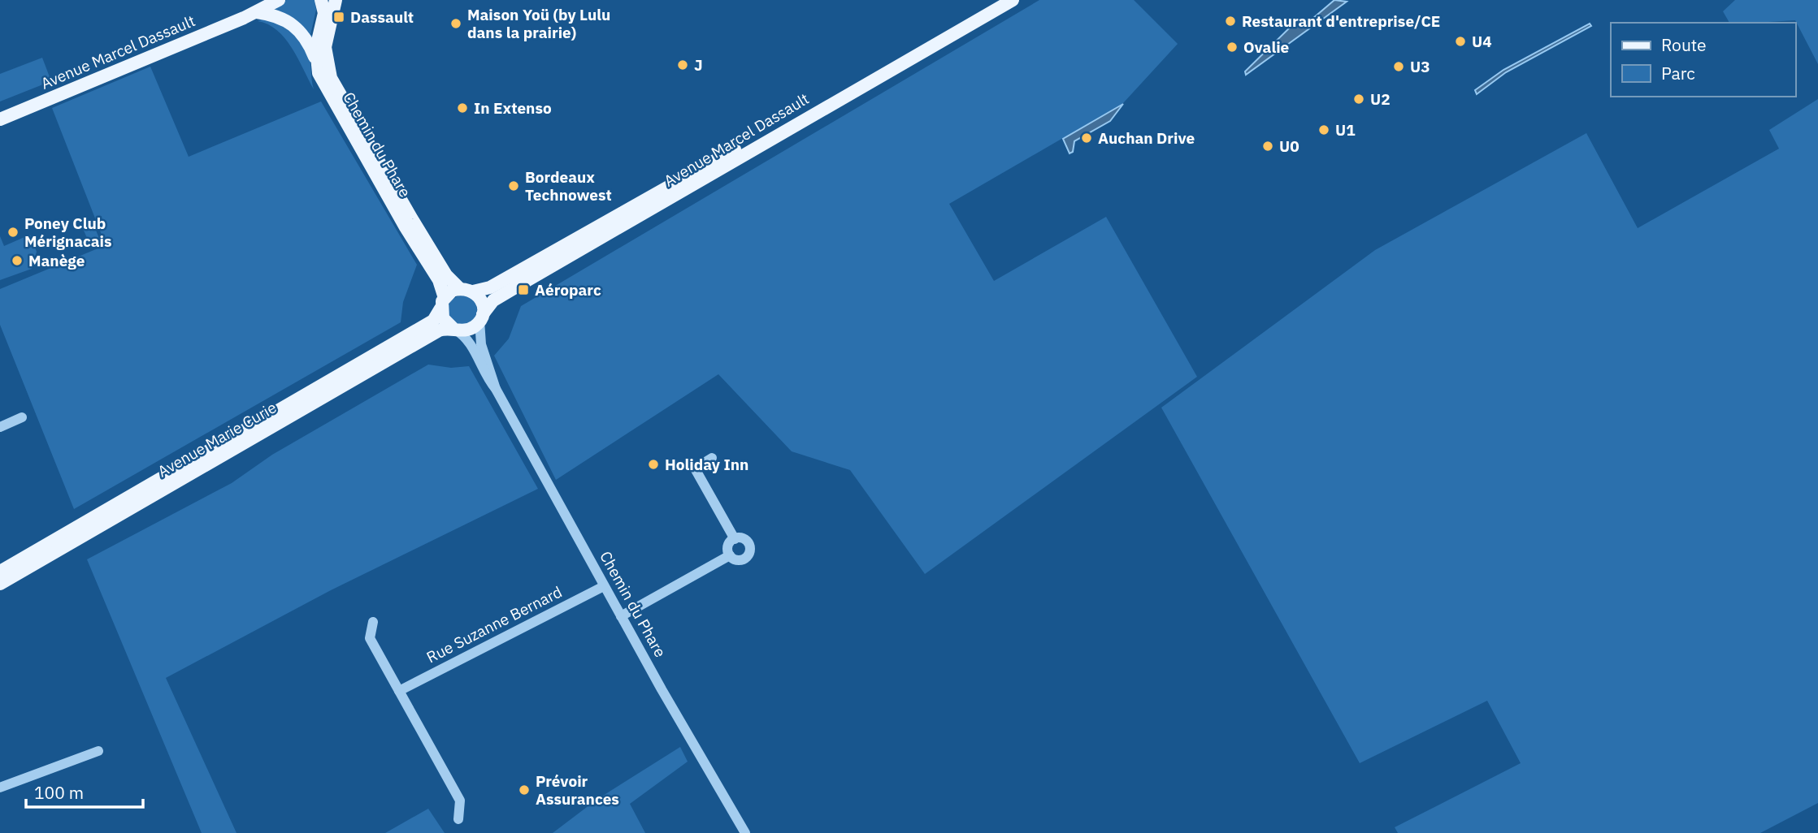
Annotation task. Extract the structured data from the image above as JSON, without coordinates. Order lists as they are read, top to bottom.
{
  "streets": {
    "main road": ["Avenue Marcel Dassault", "Chemin du Phare", "Avenue Marie Curie"],
    "street": ["Rue Suzanne Bernard"]
  },
  "crossings": [
    ["Avenue Marcel Dassault", "Chemin du Phare"],
    ["Avenue Marcel Dassault", "Avenue Marie Curie"],
    ["Chemin du Phare", "Avenue Marie Curie"],
    ["Chemin du Phare", "Rue Suzanne Bernard"]
  ],
  "places": {
    "transit": ["Dassault", "Aéroparc"],
    "other": [
      "Restaurant d'entreprise/CE",
      "Maison Yoü (by Lulu dans la prairie)",
      "U4",
      "Ovalie",
      "J",
      "U3",
      "U2",
      "In Extenso",
      "U1",
      "Auchan Drive",
      "U0",
      "Bordeaux Technowest",
      "Poney Club Mérignacais",
      "Manège",
      "Holiday Inn",
      "Prévoir Assurances"
    ]
  },
  "legend": ["Route", "Parc"],
  "scale_bar": "100 m"
}
